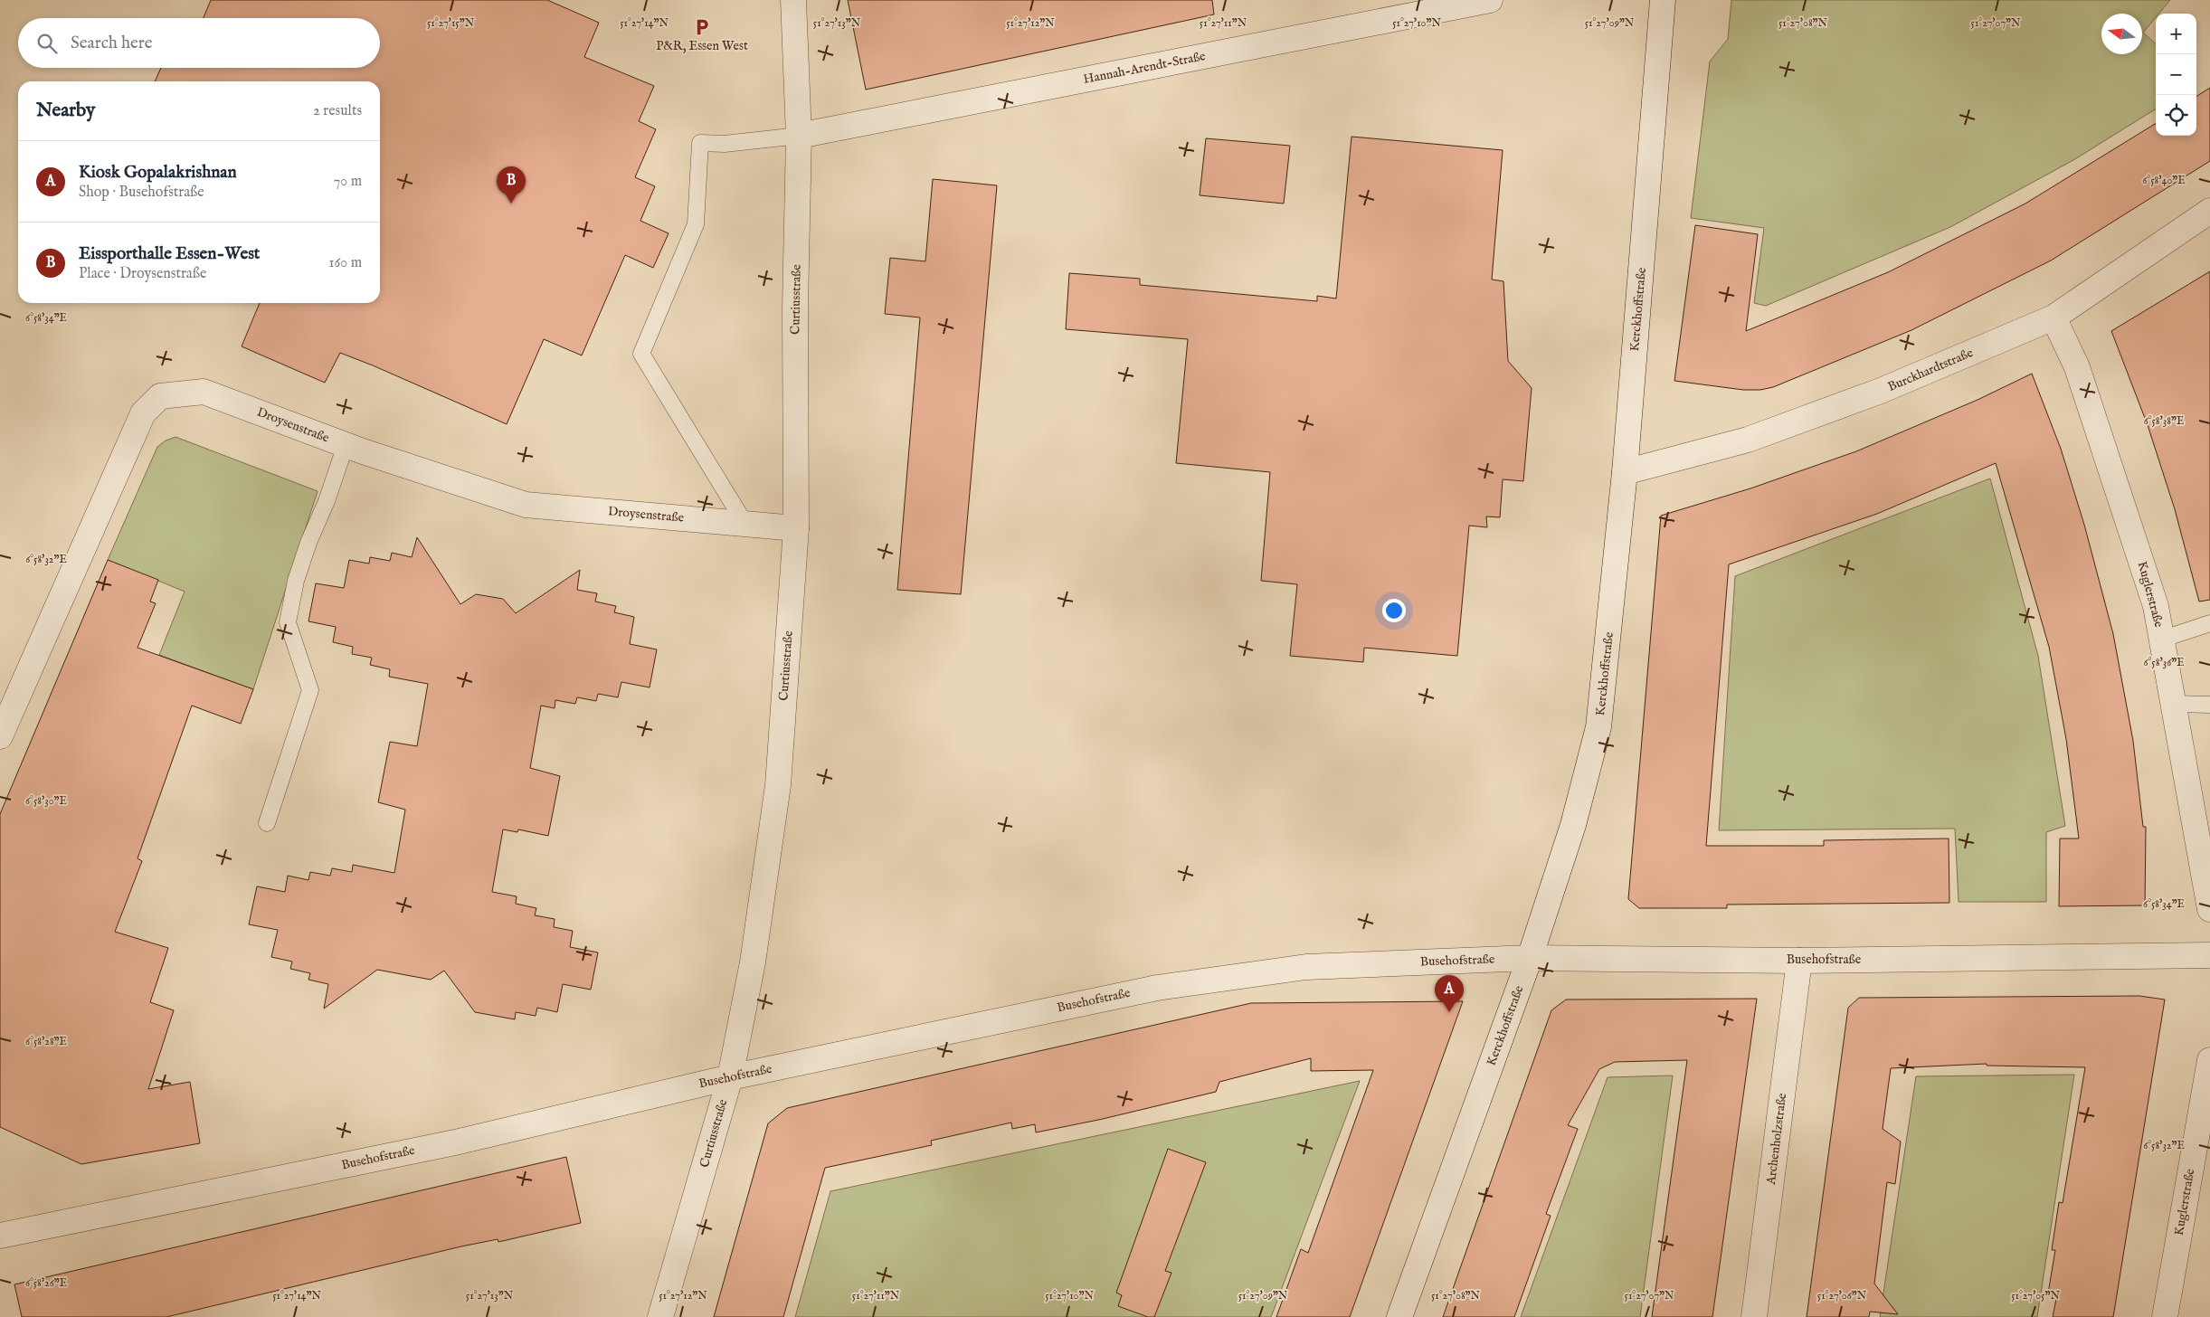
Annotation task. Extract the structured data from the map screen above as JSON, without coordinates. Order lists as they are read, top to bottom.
{
  "streets": {
    "street": [
      "Hannah-Arendt-Straße",
      "Curtiusstraße",
      "Kerckhoffstraße",
      "Burckhardtstraße",
      "Droysenstraße",
      "Kuglerstraße",
      "Busehofstraße",
      "Archenholzstraße"
    ]
  },
  "crossings": [
    ["Hannah-Arendt-Straße", "Curtiusstraße"],
    ["Curtiusstraße", "Droysenstraße"],
    ["Curtiusstraße", "Busehofstraße"],
    ["Kerckhoffstraße", "Burckhardtstraße"],
    ["Kerckhoffstraße", "Busehofstraße"],
    ["Burckhardtstraße", "Kuglerstraße"],
    ["Busehofstraße", "Archenholzstraße"]
  ],
  "places": {
    "parking": ["P&R, Essen West"]
  },
  "north": "left",
  "page": {
    "map_buttons": ["+", "−"],
    "search": "Search here",
    "heading": ["Nearby", "2 results"],
    "list": [
      {
        "mark": "A",
        "name": "Kiosk Gopalakrishnan",
        "note": "Shop · Busehofstraße",
        "value": "70 m"
      },
      {
        "mark": "B",
        "name": "Eissporthalle Essen-West",
        "note": "Place · Droysenstraße",
        "value": "160 m"
      }
    ],
    "pins": ["B", "A"]
  },
  "coordinates": [
    "51°27'11\"N",
    "51°27'08\"N",
    "51°27'07\"N",
    "51°27'15\"N",
    "51°27'14\"N",
    "51°27'13\"N",
    "51°27'12\"N",
    "51°27'10\"N",
    "51°27'09\"N",
    "6°58'40\"E",
    "6°58'34\"E",
    "6°58'38\"E",
    "6°58'32\"E",
    "6°58'36\"E",
    "6°58'30\"E",
    "6°58'28\"E",
    "6°58'26\"E",
    "51°27'06\"N",
    "51°27'05\"N"
  ]
}
